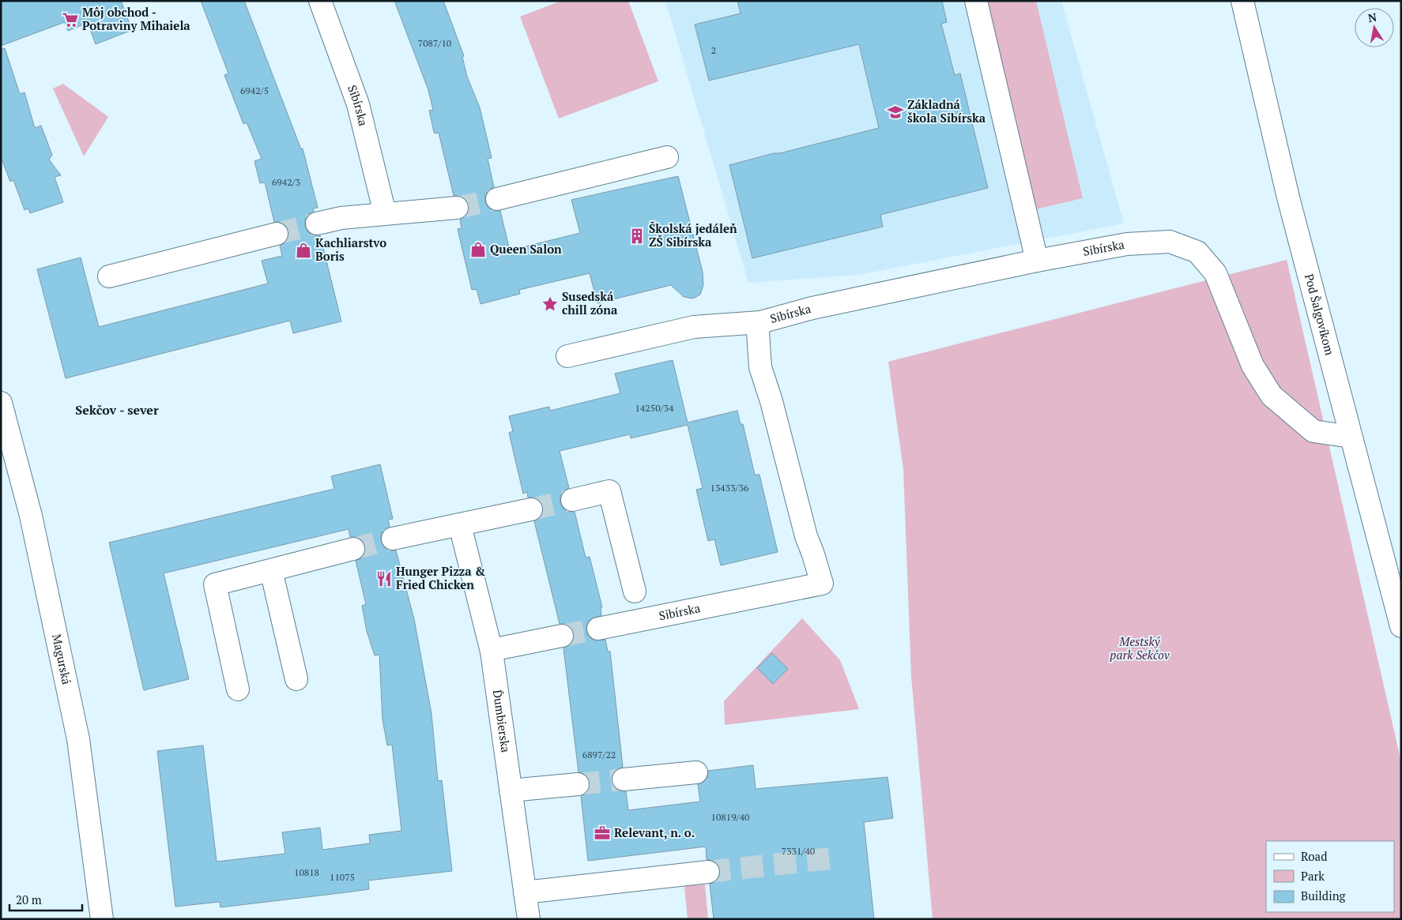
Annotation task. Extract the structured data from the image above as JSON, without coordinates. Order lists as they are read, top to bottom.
{
  "streets": {
    "street": [
      "Sibírska",
      "Pod Šalgovíkom",
      "Magurská",
      "Ďumbierska"
    ]
  },
  "crossings": [
    ["Sibírska", "Pod Šalgovíkom"]
  ],
  "districts": ["Sekčov - sever"],
  "parks": ["Mestský park Sekčov"],
  "places": {
    "supermarket": ["Môj obchod - Potraviny Mihaiela"],
    "school or university": ["Základná škola Sibírska"],
    "building": ["Školská jedáleň ZŠ Sibírska"],
    "shop": ["Queen Salon", "Kachliarstvo Boris"],
    "place": ["Susedská chill zóna"],
    "restaurant": ["Hunger Pizza & Fried Chicken"],
    "office": ["Relevant, n. o."]
  },
  "house_numbers": [
    "7087/10",
    "2",
    "6942/5",
    "6942/3",
    "14250/34",
    "13433/36",
    "6897/22",
    "10819/40",
    "7331/40",
    "10818",
    "11075"
  ],
  "legend": ["Road", "Park", "Building"],
  "scale_bar": "20 m",
  "north": "top"
}
